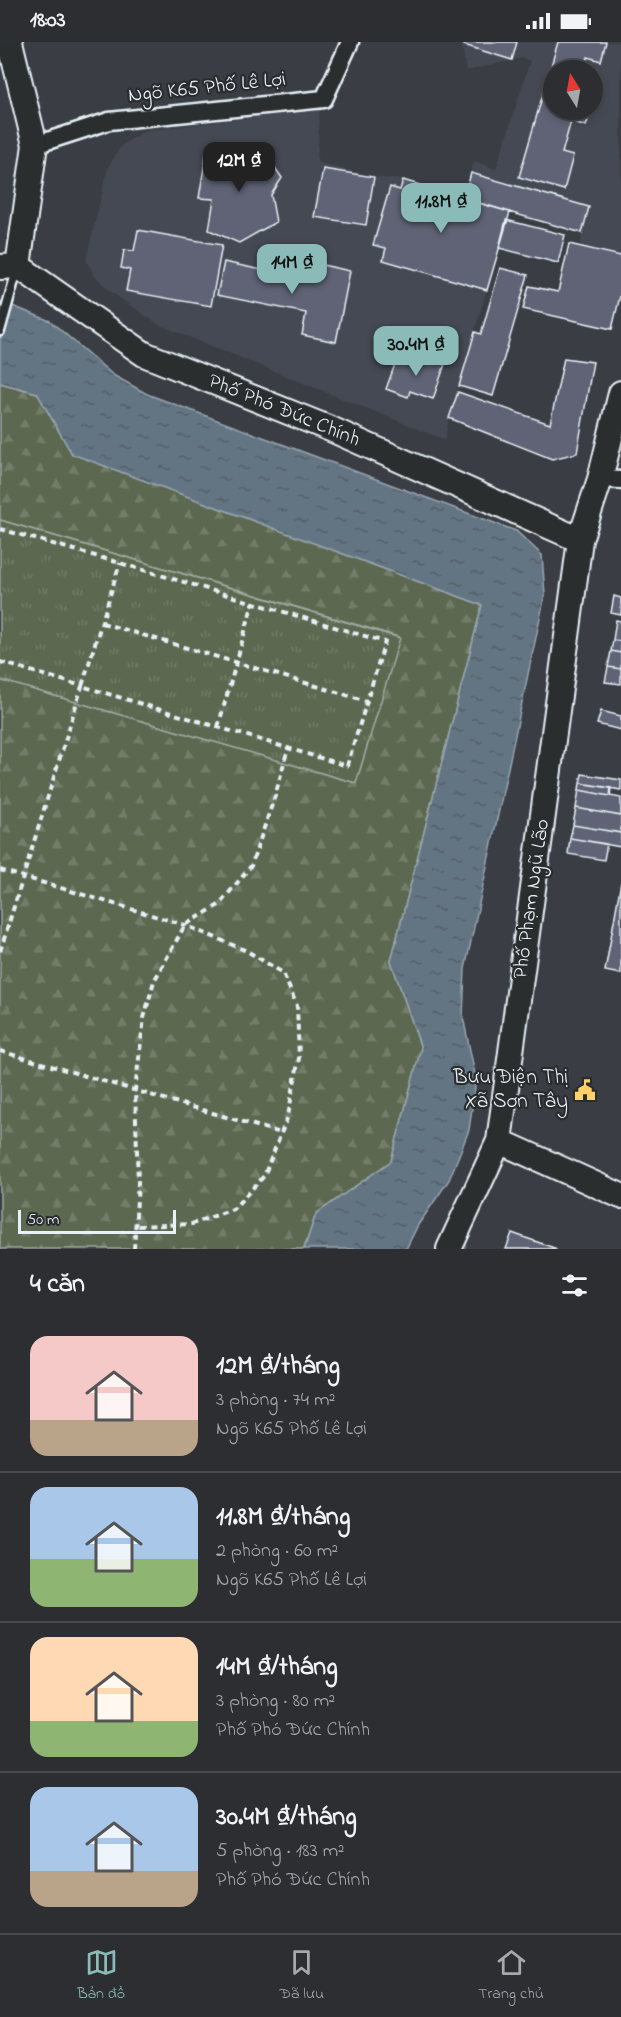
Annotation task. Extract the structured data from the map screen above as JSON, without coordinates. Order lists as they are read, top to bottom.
{
  "streets": {
    "main road": ["Phố Phó Đức Chính", "Phố Phạm Ngũ Lão"],
    "street": ["Ngõ K65 Phố Lê Lợi"]
  },
  "crossings": [
    ["Phố Phó Đức Chính", "Phố Phạm Ngũ Lão"]
  ],
  "places": {
    "public building": ["Bưu Điện Thị Xã Sơn Tây"]
  },
  "scale_bar": "50 m",
  "north": "top",
  "page": {
    "status": "18:03",
    "price": [
      "12M ₫",
      "11.8M ₫",
      "14M ₫",
      "30.4M ₫"
    ],
    "scale": "50 m",
    "heading": "4 căn",
    "list": [
      {
        "name": "12M ₫/tháng",
        "note": "3 phòng · 74 m² · Ngõ K65 Phố Lê Lợi"
      },
      {
        "name": "11.8M ₫/tháng",
        "note": "2 phòng · 60 m² · Ngõ K65 Phố Lê Lợi"
      },
      {
        "name": "14M ₫/tháng",
        "note": "3 phòng · 80 m² · Phố Phó Đức Chính"
      },
      {
        "name": "30.4M ₫/tháng",
        "note": "5 phòng · 183 m² · Phố Phó Đức Chính"
      }
    ],
    "tabs": ["Bản đồ", "Đã lưu", "Trang chủ"]
  }
}
